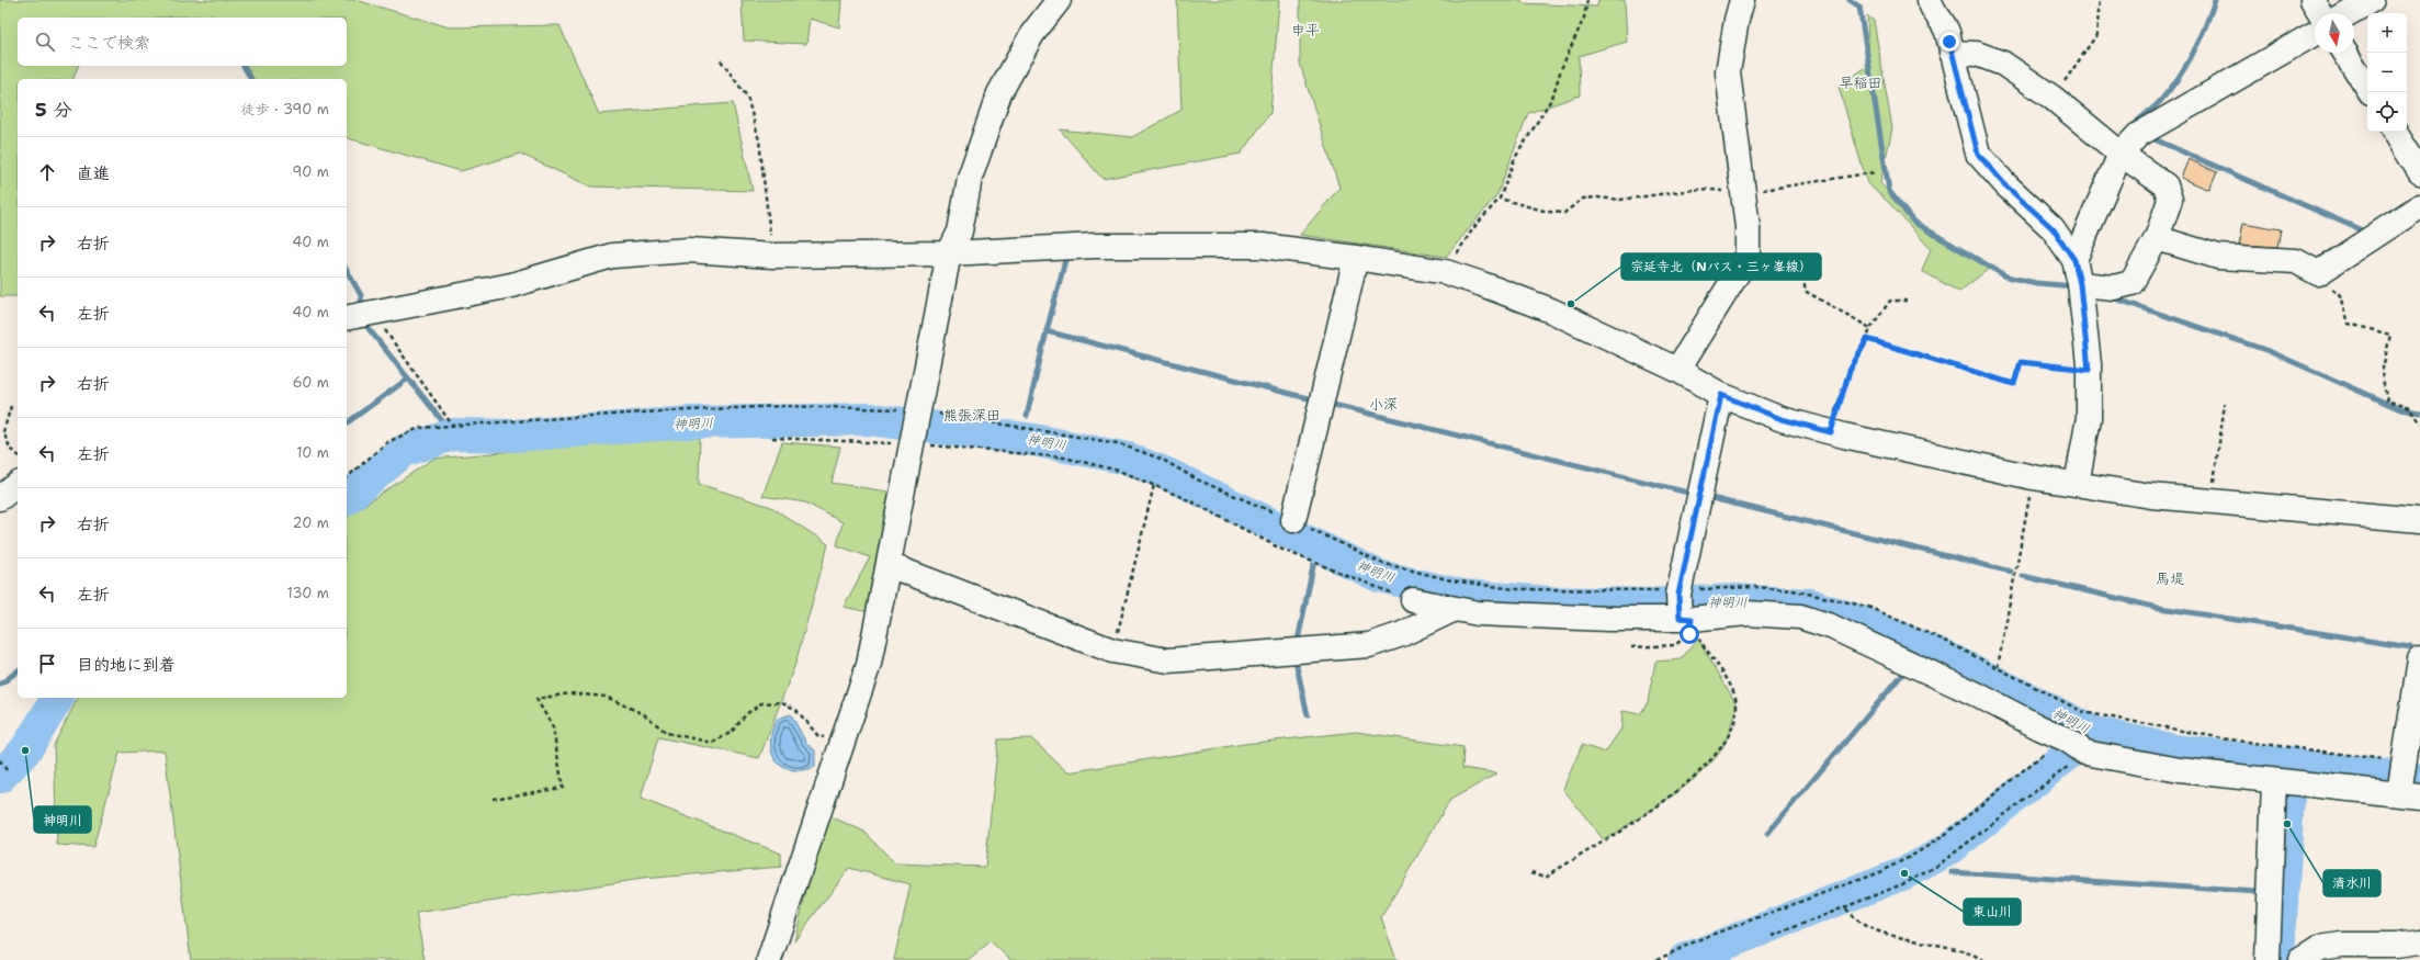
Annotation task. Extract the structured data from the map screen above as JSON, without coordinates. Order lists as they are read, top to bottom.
{
  "districts": [
    "申平",
    "早稲田",
    "小深",
    "熊張深田",
    "馬堤"
  ],
  "water": ["神明川"],
  "places": [
    "宗延寺北（Nバス・三ヶ峯線）",
    "神明川",
    "清水川",
    "東山川"
  ],
  "north": "bottom",
  "page": {
    "map_buttons": ["+", "−"],
    "search": "ここで検索",
    "heading": ["5 分", "徒歩 · 390 m"],
    "list": [
      ["直進", "90 m"],
      ["右折", "40 m"],
      ["左折", "40 m"],
      ["右折", "60 m"],
      ["左折", "10 m"],
      ["右折", "20 m"],
      ["左折", "130 m"],
      "目的地に到着"
    ]
  }
}
